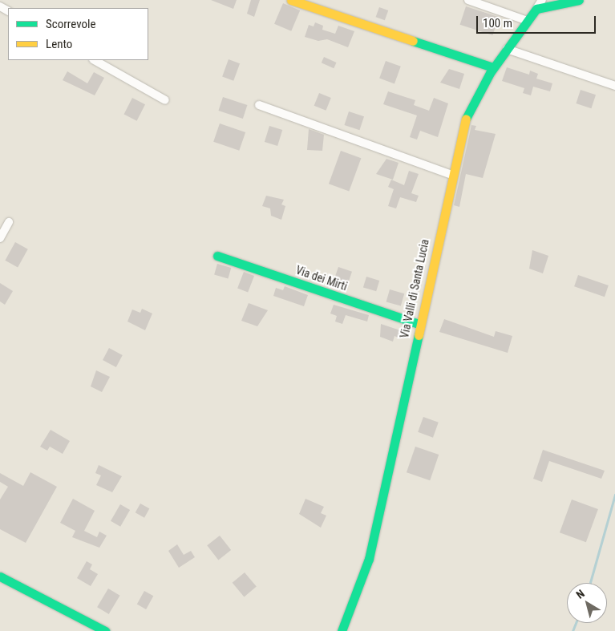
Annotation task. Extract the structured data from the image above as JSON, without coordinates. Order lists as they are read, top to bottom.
{
  "streets": {
    "street": ["Via dei Mirti", "Via Valli di Santa Lucia"]
  },
  "crossings": [
    ["Via dei Mirti", "Via Valli di Santa Lucia"]
  ],
  "legend": ["Scorrevole", "Lento"],
  "scale_bar": "100 m",
  "north": "top left"
}
